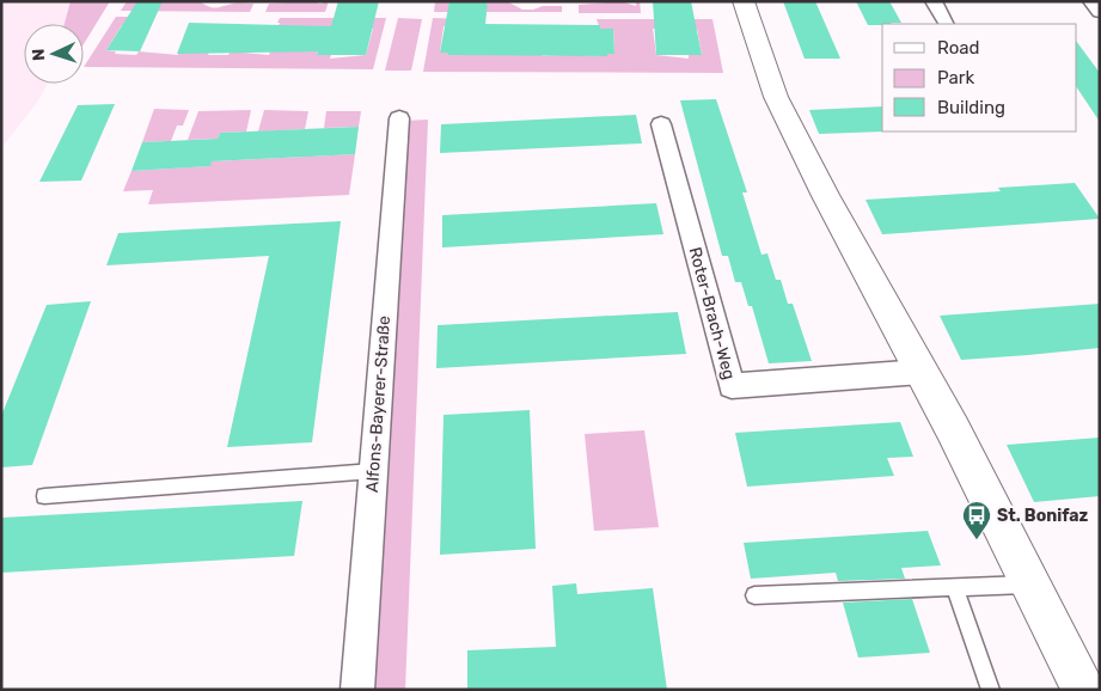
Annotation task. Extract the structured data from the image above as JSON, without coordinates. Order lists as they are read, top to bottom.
{
  "streets": {
    "street": ["Roter-Brach-Weg", "Alfons-Bayerer-Straße"]
  },
  "places": {
    "bus stop": ["St. Bonifaz"]
  },
  "legend": ["Road", "Park", "Building"],
  "north": "left"
}
